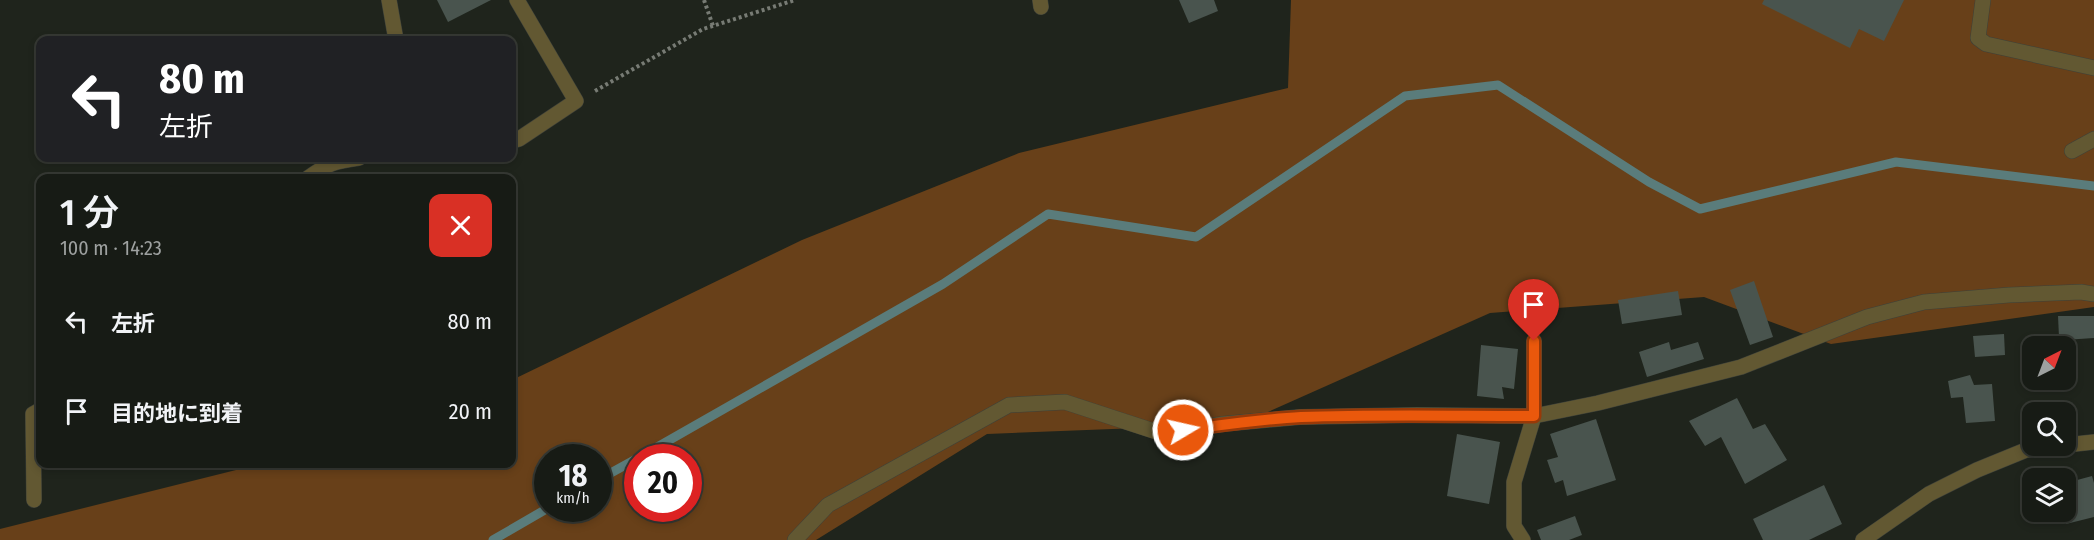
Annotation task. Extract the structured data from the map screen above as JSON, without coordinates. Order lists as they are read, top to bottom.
{
  "north": "top right",
  "page": {
    "turn": ["80 m", "左折"],
    "heading": ["1 分", "100 m · 14:23"],
    "list": [
      {
        "name": "左折",
        "value": "80 m"
      },
      {
        "name": "目的地に到着",
        "value": "20 m"
      }
    ],
    "speed": "18 km/h",
    "limit": "20"
  }
}
